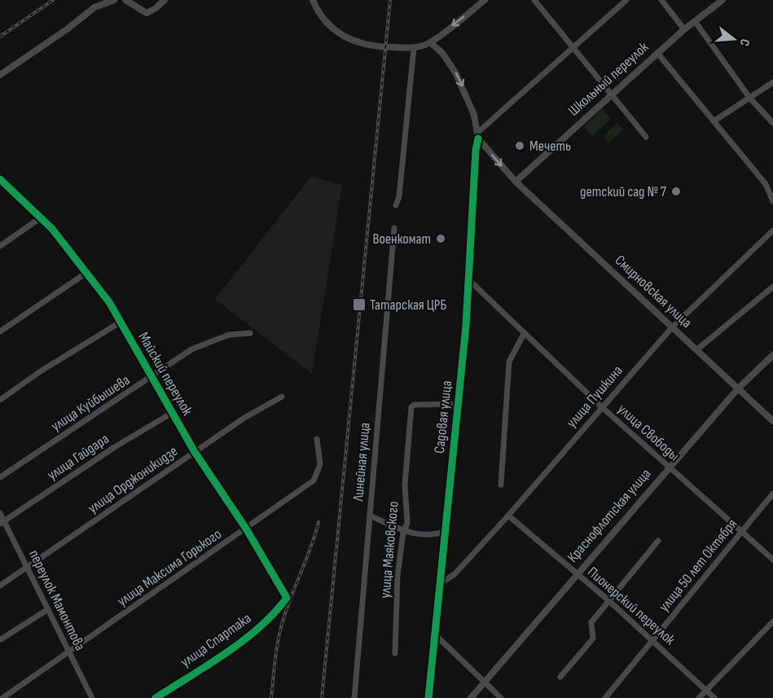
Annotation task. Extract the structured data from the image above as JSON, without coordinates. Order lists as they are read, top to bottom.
{
  "streets": {
    "street": [
      "Школьный переулок",
      "Смирновская улица",
      "Майский переулок",
      "улица Пушкина",
      "улица Куйбышева",
      "Садовая улица",
      "улица Свободы",
      "улица Гайдара",
      "Линейная улица",
      "улица Орджоникидзе",
      "Краснофлотская улица",
      "улица Маяковского",
      "улица 50 лет Октября",
      "улица Максима Горького",
      "переулок Мамонтова",
      "Пионерский переулок",
      "улица Спартака"
    ]
  },
  "crossings": [
    ["Школьный переулок", "Смирновская улица"],
    ["Смирновская улица", "улица Пушкина"],
    ["Смирновская улица", "Садовая улица"],
    ["Смирновская улица", "Краснофлотская улица"],
    ["Майский переулок", "улица Куйбышева"],
    ["Майский переулок", "улица Гайдара"],
    ["Майский переулок", "улица Орджоникидзе"],
    ["Майский переулок", "улица Максима Горького"],
    ["Майский переулок", "улица Спартака"],
    ["улица Пушкина", "Садовая улица"],
    ["улица Пушкина", "улица Свободы"],
    ["улица Пушкина", "Пионерский переулок"],
    ["Садовая улица", "улица Свободы"],
    ["Садовая улица", "улица Маяковского"],
    ["улица Свободы", "Краснофлотская улица"],
    ["улица Свободы", "улица 50 лет Октября"],
    ["улица Гайдара", "переулок Мамонтова"],
    ["улица Орджоникидзе", "переулок Мамонтова"],
    ["Краснофлотская улица", "Пионерский переулок"],
    ["улица 50 лет Октября", "Пионерский переулок"],
    ["улица Максима Горького", "переулок Мамонтова"]
  ],
  "places": {
    "other": ["Мечеть", "детский сад № 7", "Военкомат"],
    "transit": ["Татарская ЦРБ"]
  },
  "north": "right"
}
